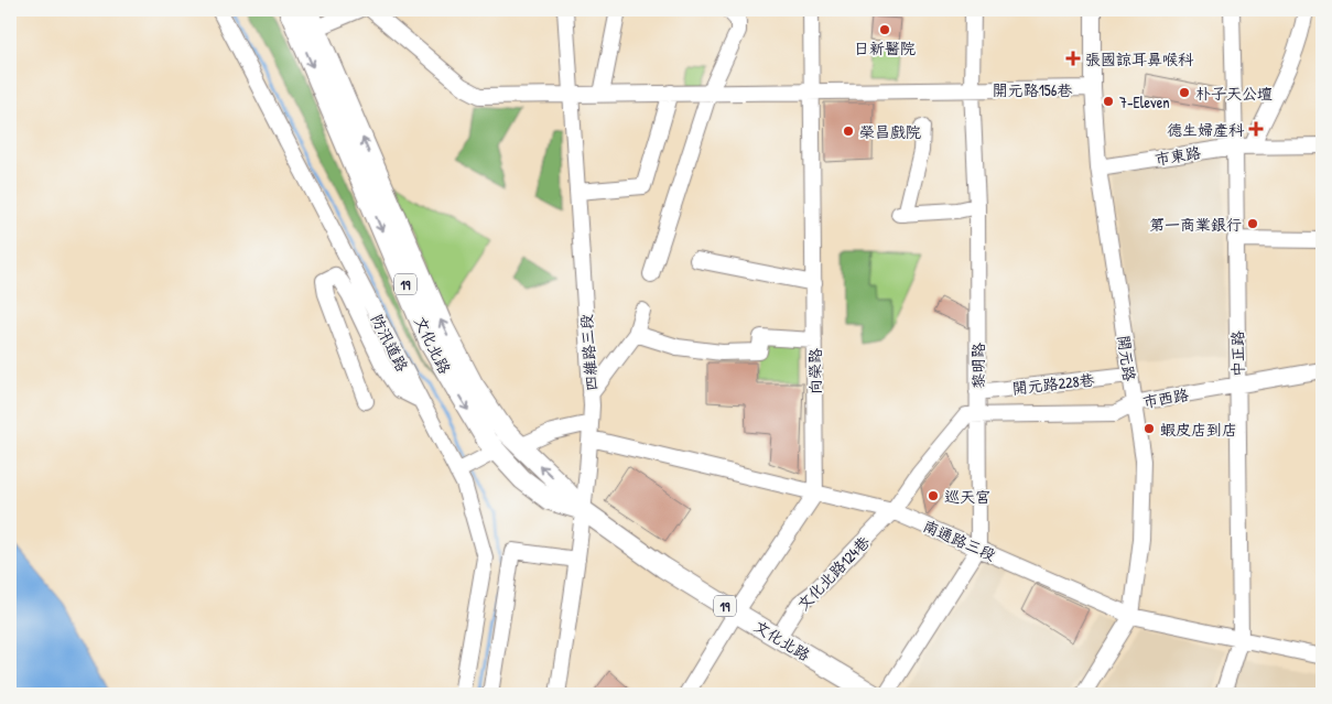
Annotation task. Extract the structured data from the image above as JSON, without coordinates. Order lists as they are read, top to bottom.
{
  "streets": {
    "main road": ["19", "文化北路"],
    "street": [
      "開元路156巷",
      "市東路",
      "防汛道路",
      "四維路三段",
      "中正路",
      "開元路",
      "黎明路",
      "向榮路",
      "開元路228巷",
      "市西路",
      "南通路三段",
      "文化北路124巷"
    ]
  },
  "crossings": [
    ["開元路156巷", "四維路三段"],
    ["開元路156巷", "開元路"],
    ["開元路156巷", "黎明路"],
    ["開元路156巷", "向榮路"],
    ["市東路", "中正路"],
    ["市東路", "開元路"],
    ["文化北路", "四維路三段"],
    ["文化北路", "文化北路124巷"],
    ["四維路三段", "南通路三段"],
    ["中正路", "市西路"],
    ["中正路", "南通路三段"],
    ["開元路", "開元路228巷"],
    ["開元路", "市西路"],
    ["開元路", "南通路三段"],
    ["黎明路", "開元路228巷"],
    ["黎明路", "市西路"],
    ["黎明路", "南通路三段"],
    ["黎明路", "文化北路124巷"],
    ["向榮路", "南通路三段"],
    ["市西路", "文化北路124巷"],
    ["南通路三段", "文化北路124巷"]
  ],
  "places": {
    "other": [
      "日新醫院",
      "朴子天公壇",
      "7-Eleven",
      "榮昌戲院",
      "第一商業銀行",
      "蝦皮店到店",
      "巡天宮"
    ],
    "health": ["張國諒耳鼻喉科", "德生婦產科"]
  }
}
